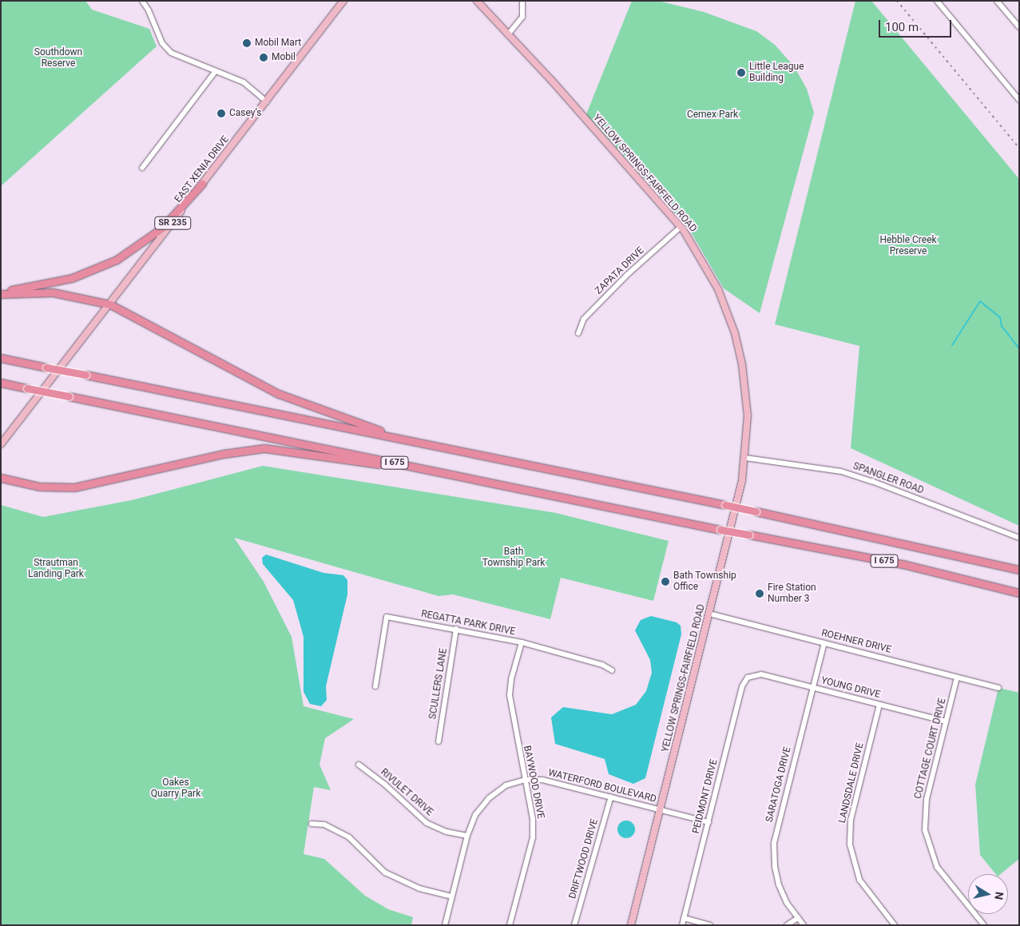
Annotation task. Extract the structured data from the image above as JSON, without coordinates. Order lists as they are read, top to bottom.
{
  "streets": {
    "highway": ["I 675"],
    "main road": ["EAST XENIA DRIVE", "YELLOW SPRINGS-FAIRFIELD ROAD", "SR 235"],
    "street": [
      "ZAPATA DRIVE",
      "SPANGLER ROAD",
      "REGATTA PARK DRIVE",
      "ROEHNER DRIVE",
      "SCULLERS LANE",
      "YOUNG DRIVE",
      "COTTAGE COURT DRIVE",
      "BAYWOOD DRIVE",
      "LANDSDALE DRIVE",
      "SARATOGA DRIVE",
      "WATERFORD BOULEVARD",
      "RIVULET DRIVE",
      "PEIDMONT DRIVE",
      "DRIFTWOOD DRIVE"
    ]
  },
  "crossings": [
    ["YELLOW SPRINGS-FAIRFIELD ROAD", "ZAPATA DRIVE"],
    ["YELLOW SPRINGS-FAIRFIELD ROAD", "SPANGLER ROAD"],
    ["YELLOW SPRINGS-FAIRFIELD ROAD", "ROEHNER DRIVE"],
    ["YELLOW SPRINGS-FAIRFIELD ROAD", "WATERFORD BOULEVARD"],
    ["REGATTA PARK DRIVE", "SCULLERS LANE"],
    ["REGATTA PARK DRIVE", "BAYWOOD DRIVE"],
    ["ROEHNER DRIVE", "COTTAGE COURT DRIVE"],
    ["ROEHNER DRIVE", "SARATOGA DRIVE"],
    ["YOUNG DRIVE", "COTTAGE COURT DRIVE"],
    ["YOUNG DRIVE", "LANDSDALE DRIVE"],
    ["YOUNG DRIVE", "SARATOGA DRIVE"],
    ["YOUNG DRIVE", "PEIDMONT DRIVE"],
    ["BAYWOOD DRIVE", "WATERFORD BOULEVARD"],
    ["WATERFORD BOULEVARD", "RIVULET DRIVE"],
    ["WATERFORD BOULEVARD", "PEIDMONT DRIVE"],
    ["WATERFORD BOULEVARD", "DRIFTWOOD DRIVE"]
  ],
  "parks": [
    "Southdown Reserve",
    "Cemex Park",
    "Hebble Creek Preserve",
    "Bath Township Park",
    "Strautman Landing Park",
    "Oakes Quarry Park"
  ],
  "places": [
    "Mobil Mart",
    "Mobil",
    "Little League Building",
    "Casey’s",
    "Bath Township Office",
    "Fire Station Number 3"
  ],
  "scale_bar": "100 m",
  "north": "right"
}
